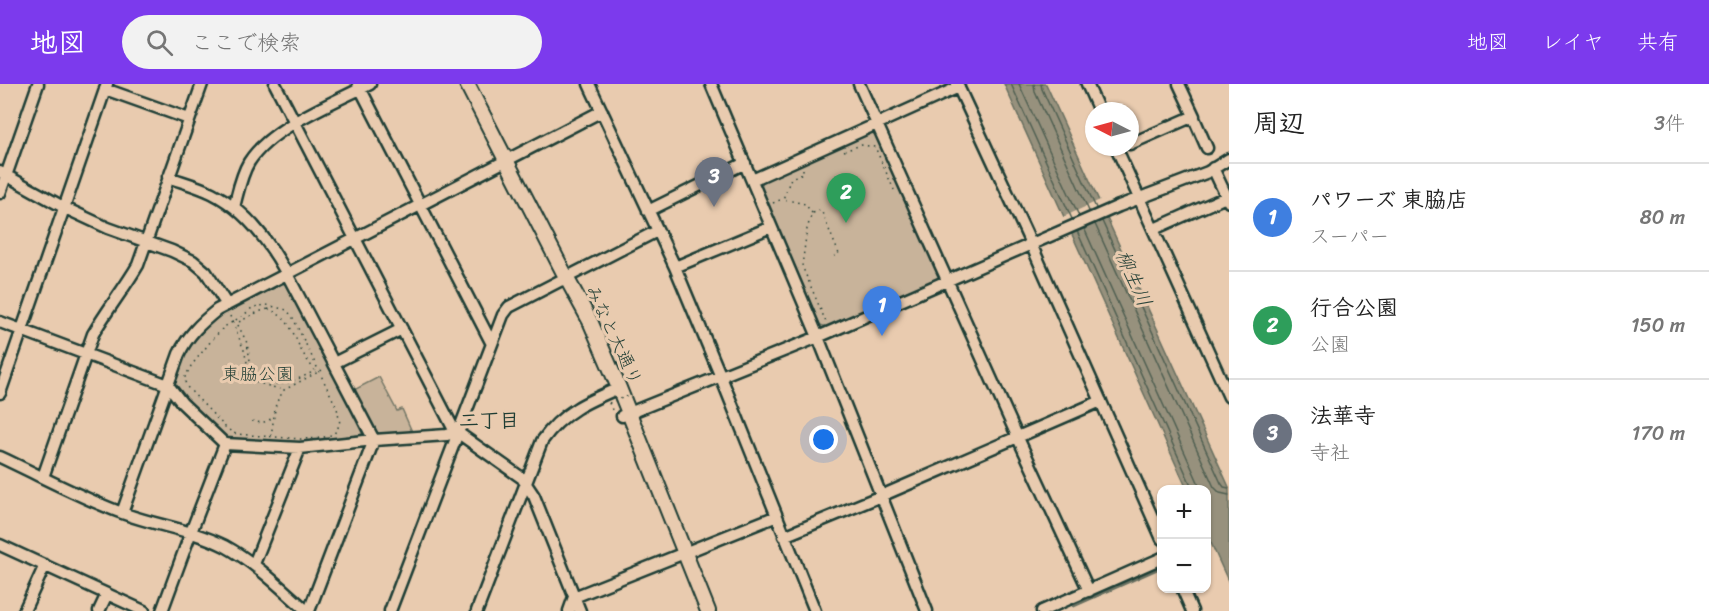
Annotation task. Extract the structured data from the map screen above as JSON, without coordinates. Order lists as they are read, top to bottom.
{
  "streets": {
    "main road": ["みなと大通り"]
  },
  "districts": ["二丁目"],
  "water": ["柳生川"],
  "parks": ["東脇公園"],
  "north": "left",
  "page": {
    "header": "地図",
    "search": "ここで検索",
    "nav": ["地図", "レイヤ", "共有"],
    "heading": ["周辺", "3件"],
    "pins": ["3", "2", "1"],
    "list": [
      {
        "mark": "1",
        "name": "パワーズ 東脇店",
        "note": "スーパー",
        "value": "80 m"
      },
      {
        "mark": "2",
        "name": "行合公園",
        "note": "公園",
        "value": "150 m"
      },
      {
        "mark": "3",
        "name": "法華寺",
        "note": "寺社",
        "value": "170 m"
      }
    ],
    "map_buttons": ["+", "−"]
  }
}
